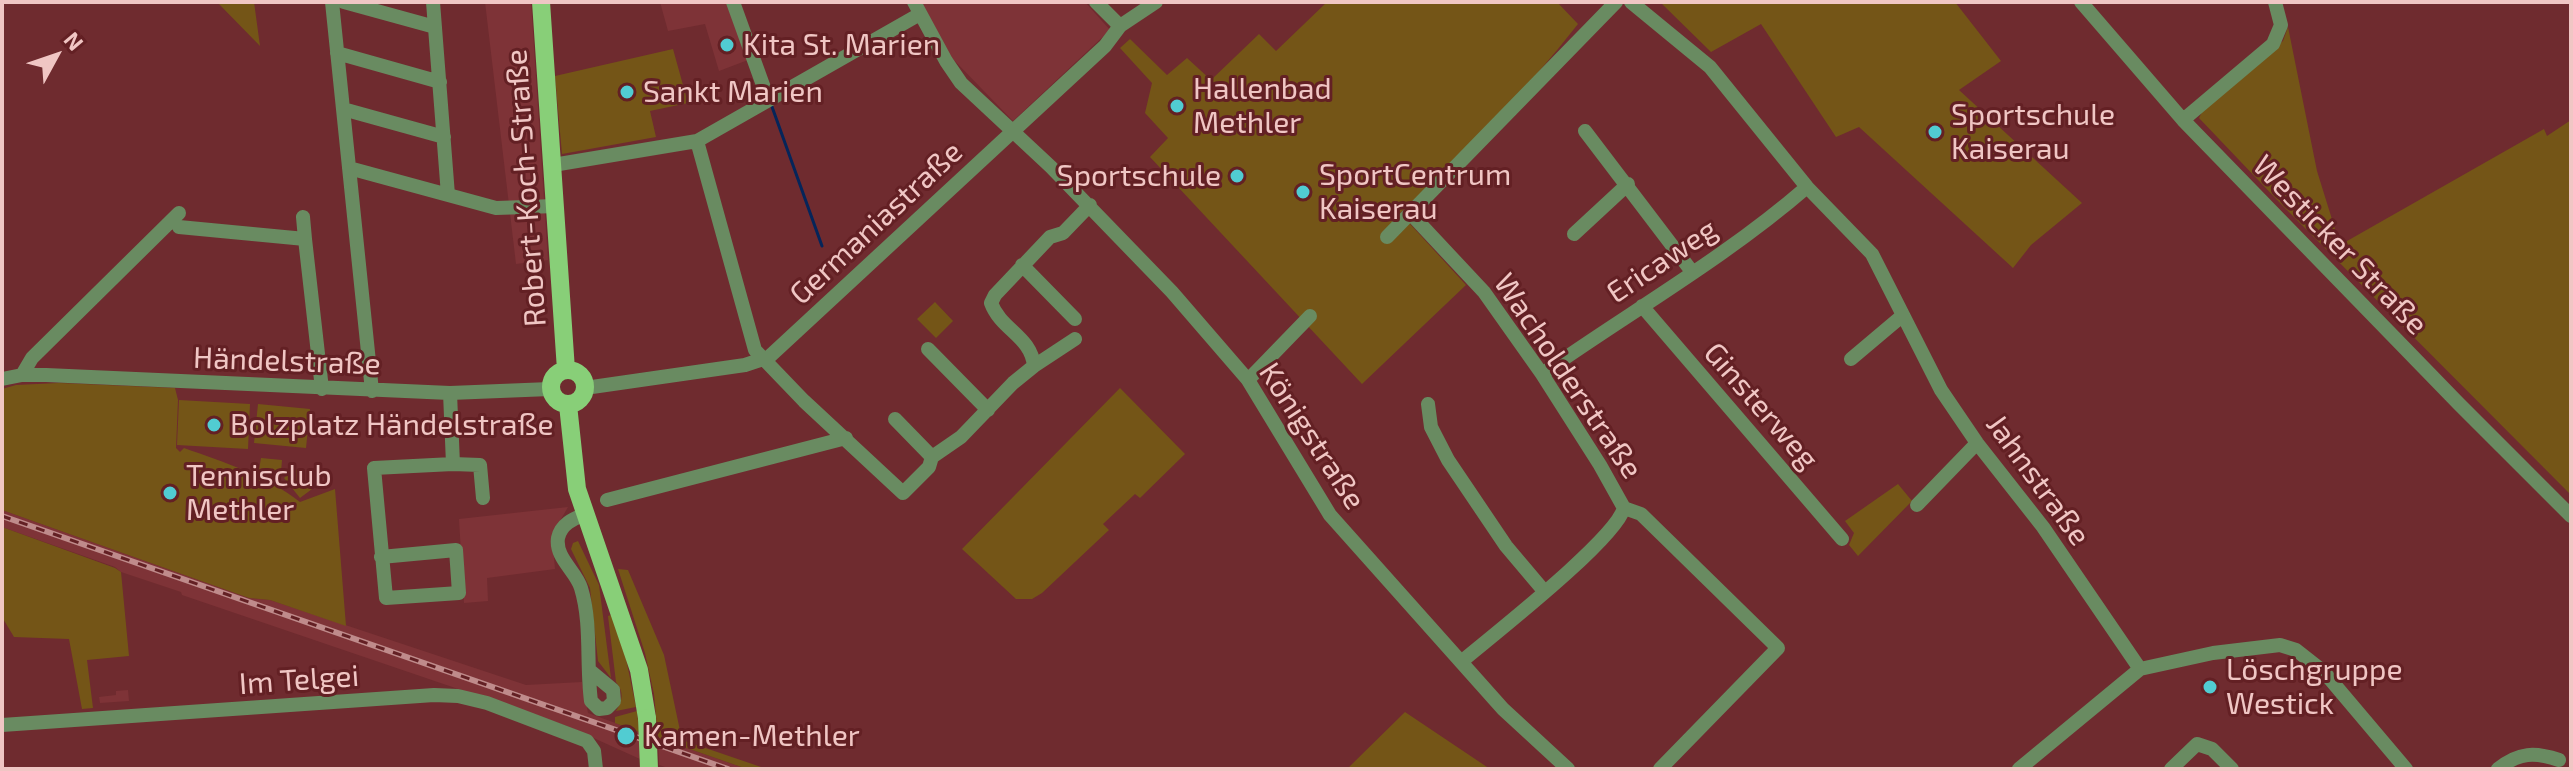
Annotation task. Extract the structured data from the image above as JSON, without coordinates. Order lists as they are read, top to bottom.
{
  "streets": {
    "main road": ["Robert-Koch-Straße"],
    "street": [
      "Germaniastraße",
      "Westicker Straße",
      "Ericaweg",
      "Händelstraße",
      "Wacholderstraße",
      "Ginsterweg",
      "Königstraße",
      "Jahnstraße",
      "Im Telgei"
    ]
  },
  "crossings": [
    ["Robert-Koch-Straße", "Germaniastraße"],
    ["Robert-Koch-Straße", "Händelstraße"],
    ["Germaniastraße", "Händelstraße"],
    ["Germaniastraße", "Königstraße"],
    ["Ericaweg", "Wacholderstraße"],
    ["Ericaweg", "Ginsterweg"],
    ["Ericaweg", "Jahnstraße"],
    ["Wacholderstraße", "Königstraße"]
  ],
  "places": [
    "Kita St. Marien",
    "Sankt Marien",
    "Hallenbad Methler",
    "Sportschule Kaiserau",
    "Sportschule",
    "SportCentrum Kaiserau",
    "Bolzplatz Händelstraße",
    "Tennisclub Methler",
    "Löschgruppe Westick",
    "Kamen-Methler"
  ],
  "north": "top right"
}
